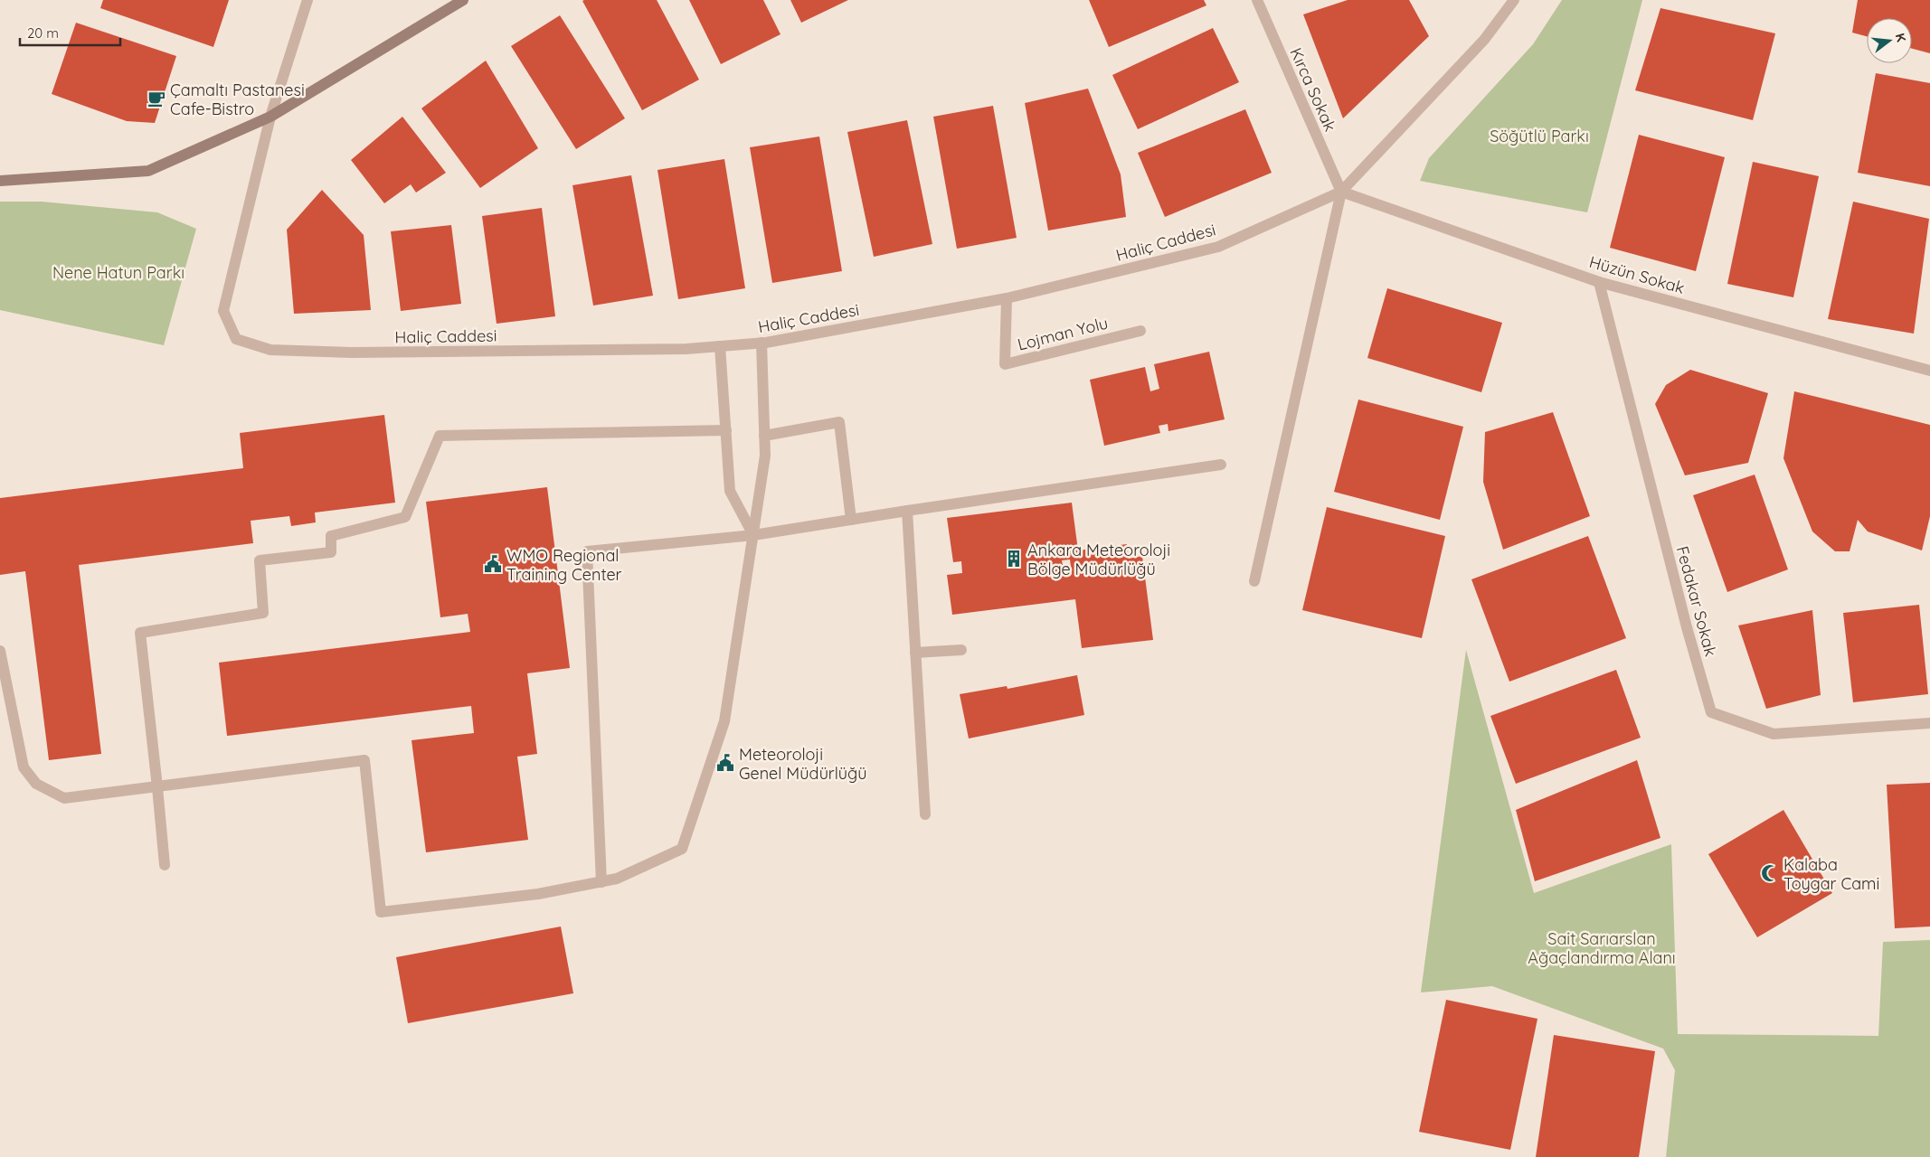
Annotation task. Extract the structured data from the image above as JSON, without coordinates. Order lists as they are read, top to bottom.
{
  "streets": {
    "street": [
      "Kırca Sokak",
      "Haliç Caddesi",
      "Hüzün Sokak",
      "Lojman Yolu",
      "Fedakar Sokak"
    ]
  },
  "crossings": [
    ["Kırca Sokak", "Haliç Caddesi"],
    ["Kırca Sokak", "Hüzün Sokak"],
    ["Haliç Caddesi", "Hüzün Sokak"],
    ["Haliç Caddesi", "Lojman Yolu"],
    ["Hüzün Sokak", "Fedakar Sokak"]
  ],
  "parks": ["Söğütlü Parkı", "Nene Hatun Parkı", "Sait Sarıarslan Ağaçlandırma Alanı"],
  "places": {
    "cafe": ["Çamaltı Pastanesi Cafe-Bistro"],
    "building": ["Ankara Meteoroloji Bölge Müdürlüğü"],
    "public building": ["WMO Regional Training Center", "Meteoroloji Genel Müdürlüğü"],
    "mosque": ["Kalaba Toygar Cami"]
  },
  "scale_bar": "20 m",
  "north": "right"
}
